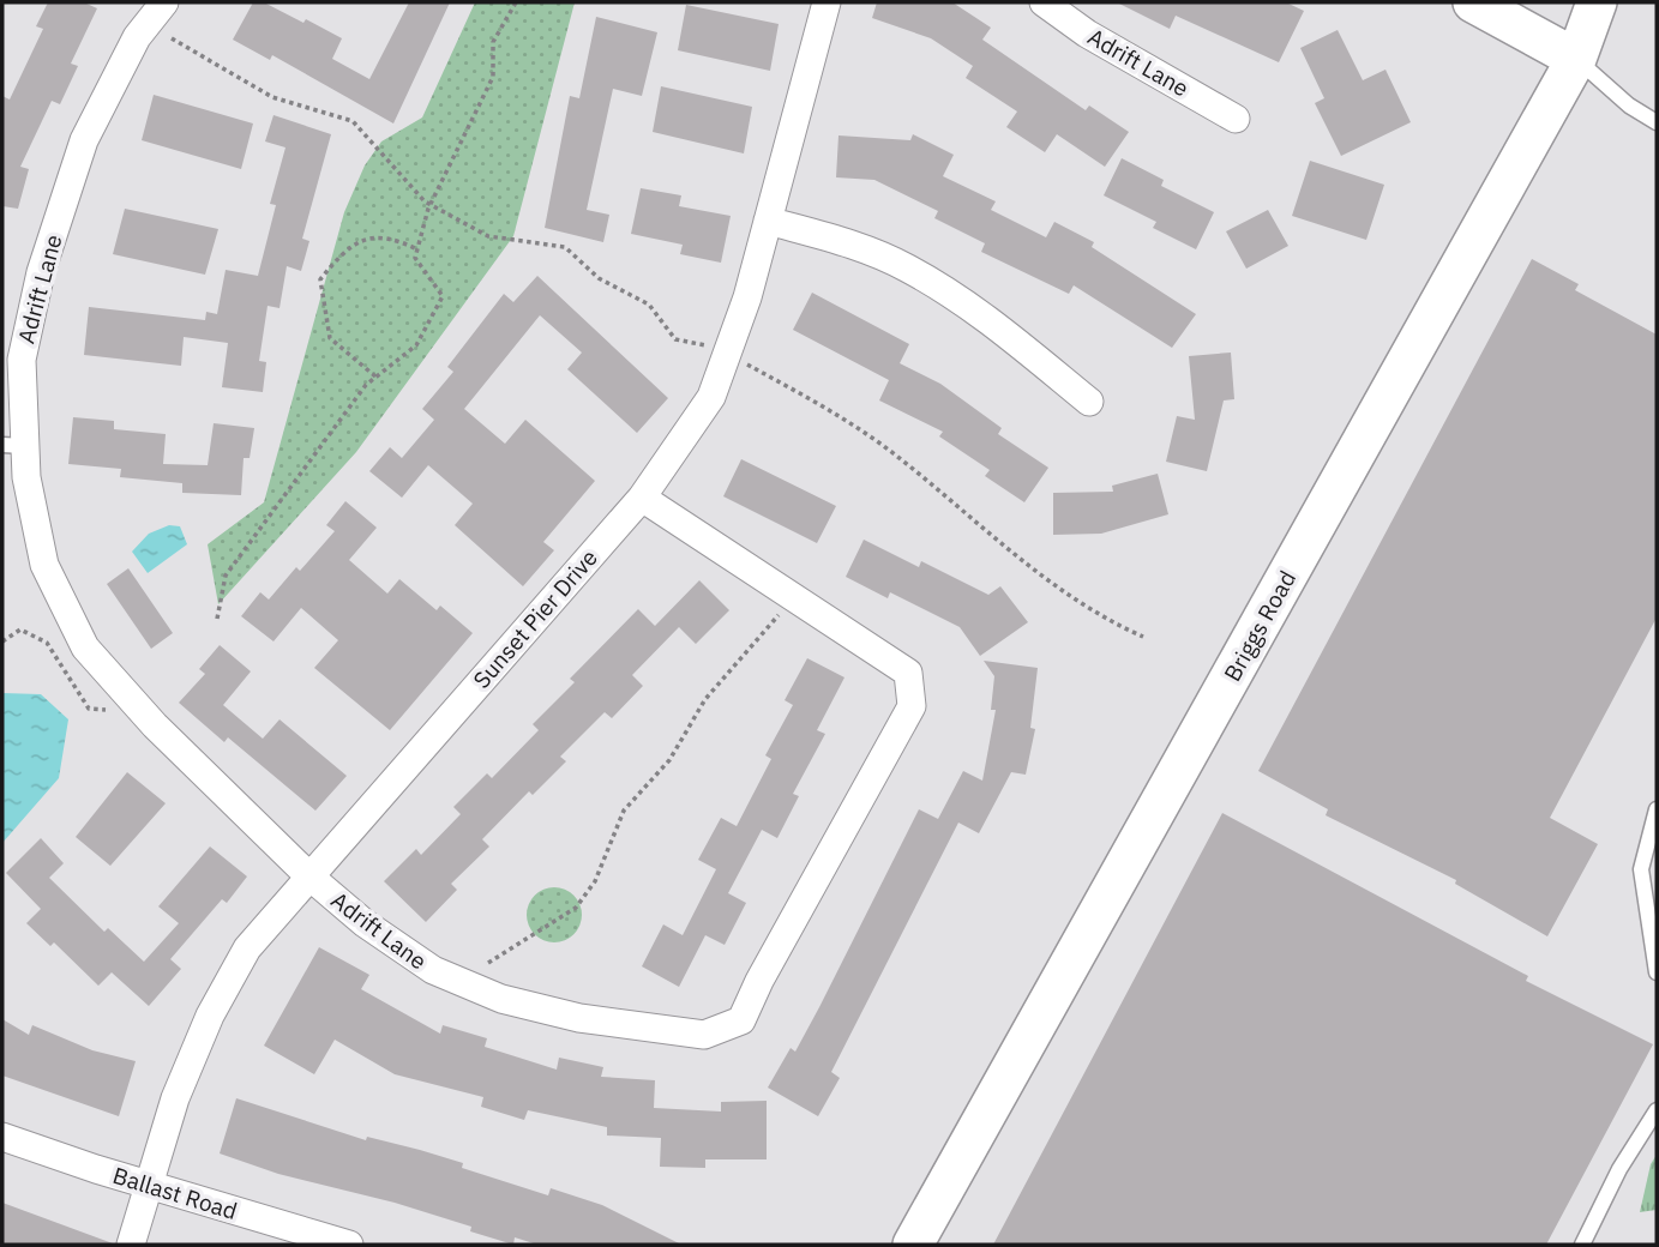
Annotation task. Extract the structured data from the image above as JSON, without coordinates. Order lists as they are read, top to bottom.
{
  "streets": {
    "main road": ["Briggs Road"],
    "street": ["Adrift Lane", "Sunset Pier Drive", "Ballast Road"]
  },
  "crossings": [
    ["Adrift Lane", "Sunset Pier Drive"],
    ["Sunset Pier Drive", "Ballast Road"]
  ]
}
